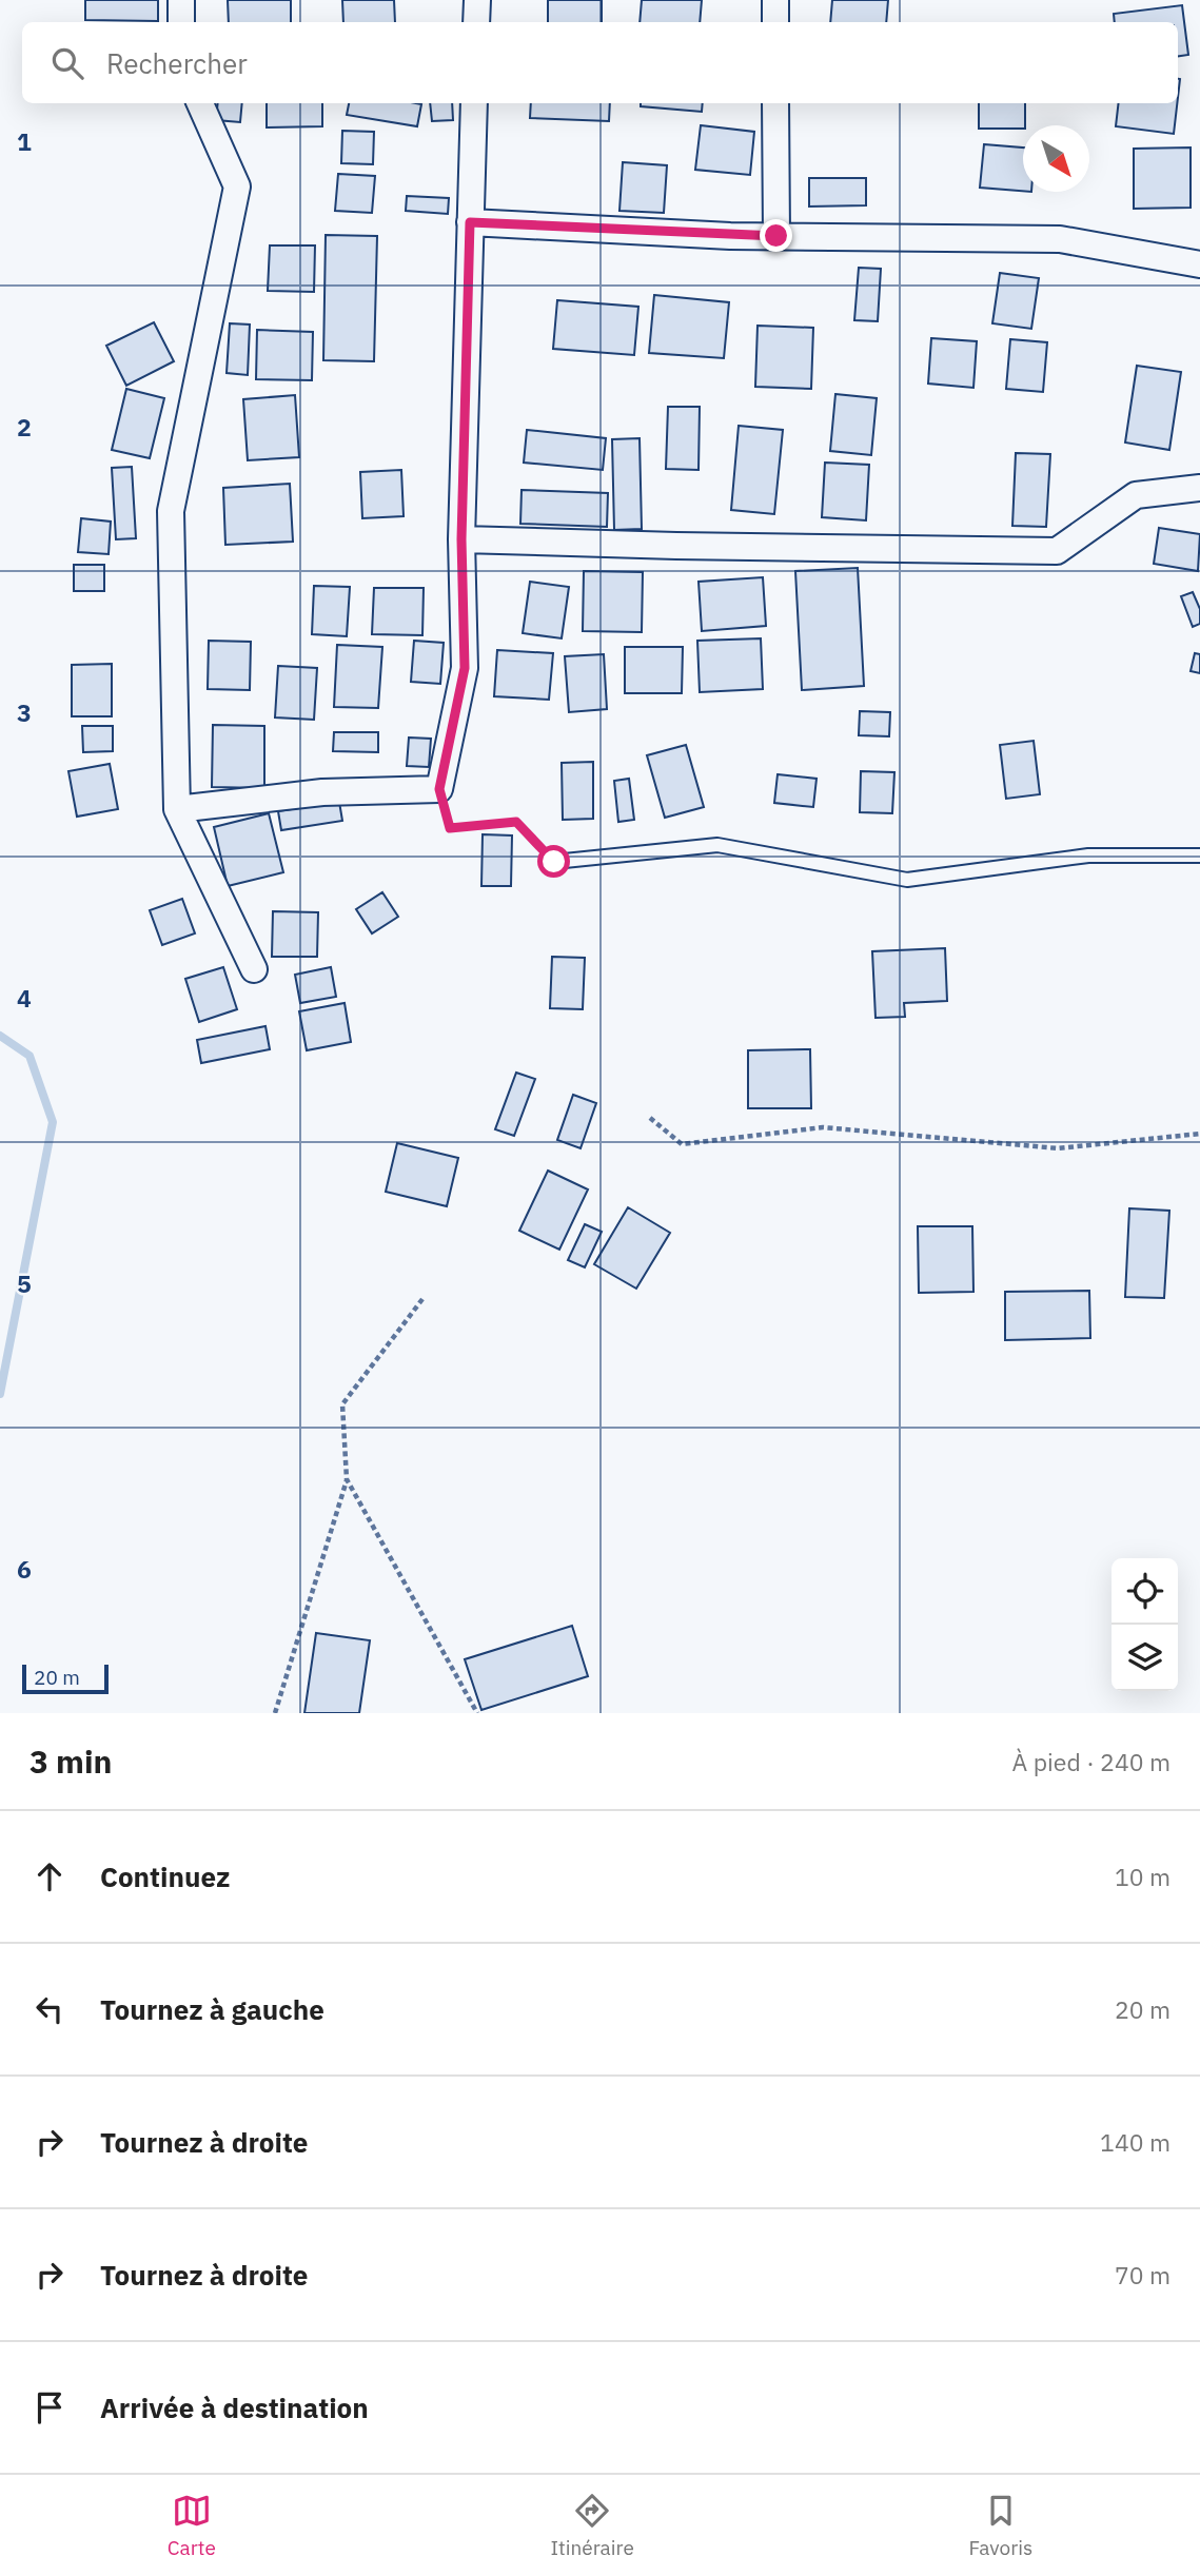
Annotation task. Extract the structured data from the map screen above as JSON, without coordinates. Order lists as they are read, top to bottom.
{
  "scale_bar": "20 m",
  "north": "bottom right",
  "page": {
    "search": "Rechercher",
    "scale": "20 m",
    "heading": ["3 min", "À pied · 240 m"],
    "list": [
      ["Continuez", "10 m"],
      ["Tournez à gauche", "20 m"],
      ["Tournez à droite", "140 m"],
      ["Tournez à droite", "70 m"],
      "Arrivée à destination"
    ],
    "nav": ["Carte", "Itinéraire", "Favoris"]
  },
  "grid": {
    "rows": [
      "1",
      "2",
      "3",
      "4",
      "5",
      "6"
    ]
  }
}
